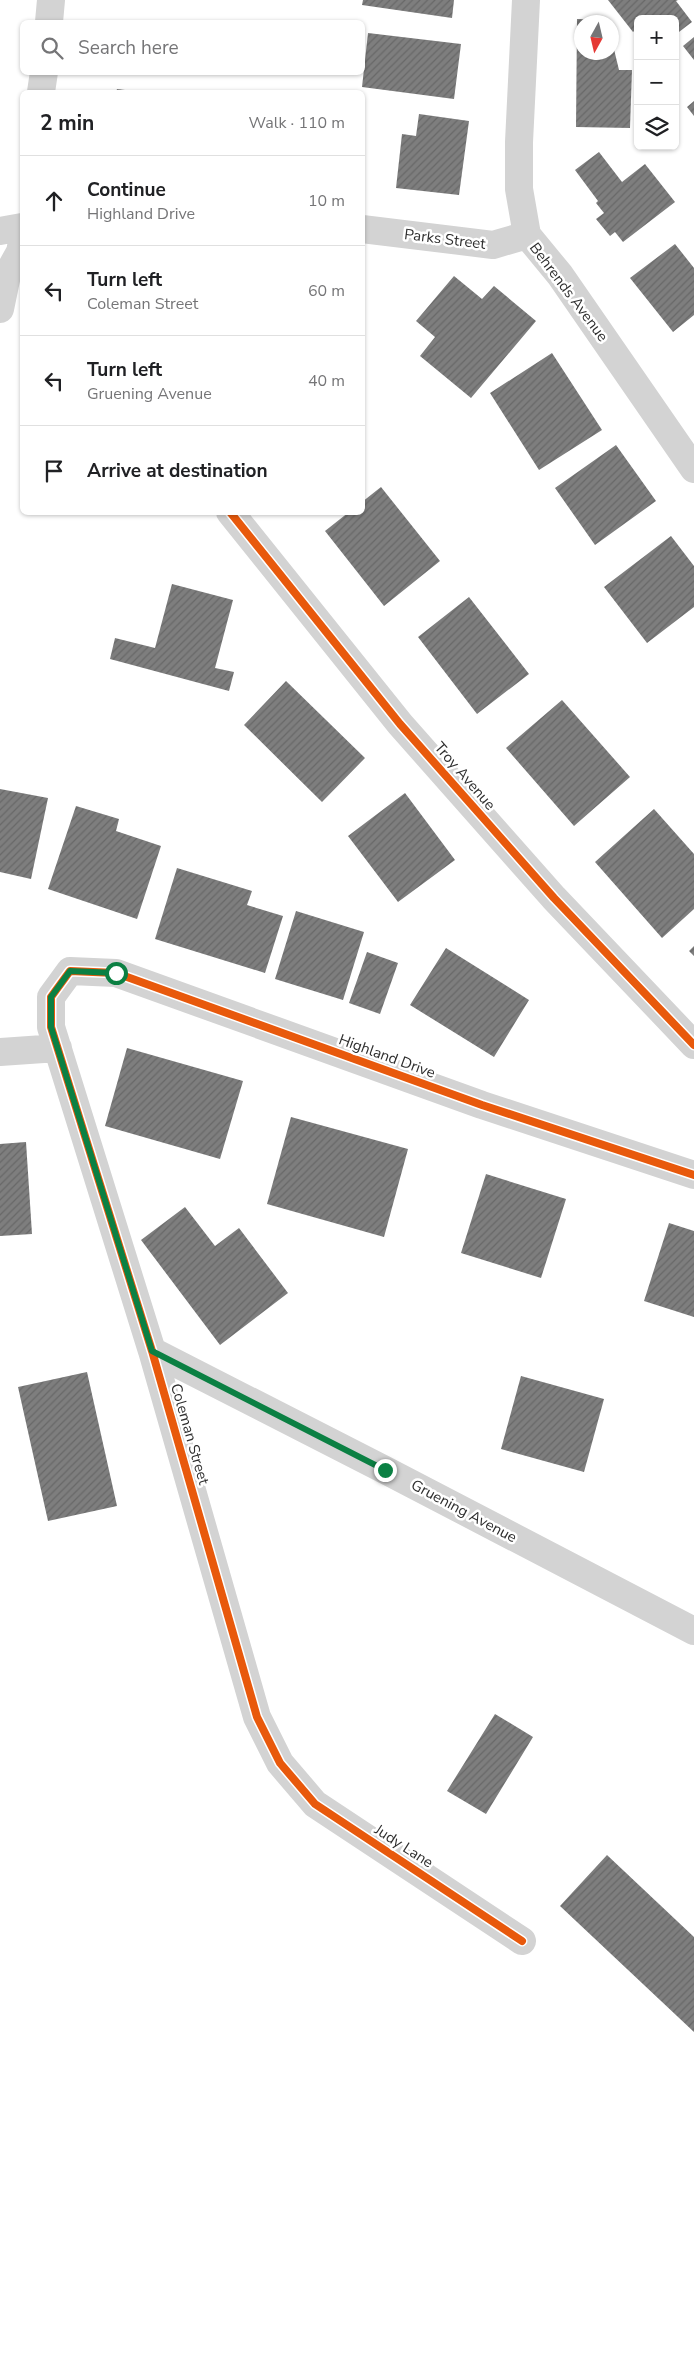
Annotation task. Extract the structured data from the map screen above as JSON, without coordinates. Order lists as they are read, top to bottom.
{
  "streets": {
    "street": [
      "Parks Street",
      "Behrends Avenue",
      "Troy Avenue",
      "Highland Drive",
      "Coleman Street",
      "Gruening Avenue",
      "Judy Lane"
    ]
  },
  "crossings": [
    ["Parks Street", "Behrends Avenue"],
    ["Highland Drive", "Coleman Street"],
    ["Coleman Street", "Gruening Avenue"],
    ["Coleman Street", "Judy Lane"]
  ],
  "north": "bottom",
  "page": {
    "map_buttons": ["+", "−"],
    "search": "Search here",
    "heading": ["2 min", "Walk · 110 m"],
    "list": [
      ["Continue", "Highland Drive", "10 m"],
      ["Turn left", "Coleman Street", "60 m"],
      ["Turn left", "Gruening Avenue", "40 m"],
      "Arrive at destination"
    ]
  }
}
